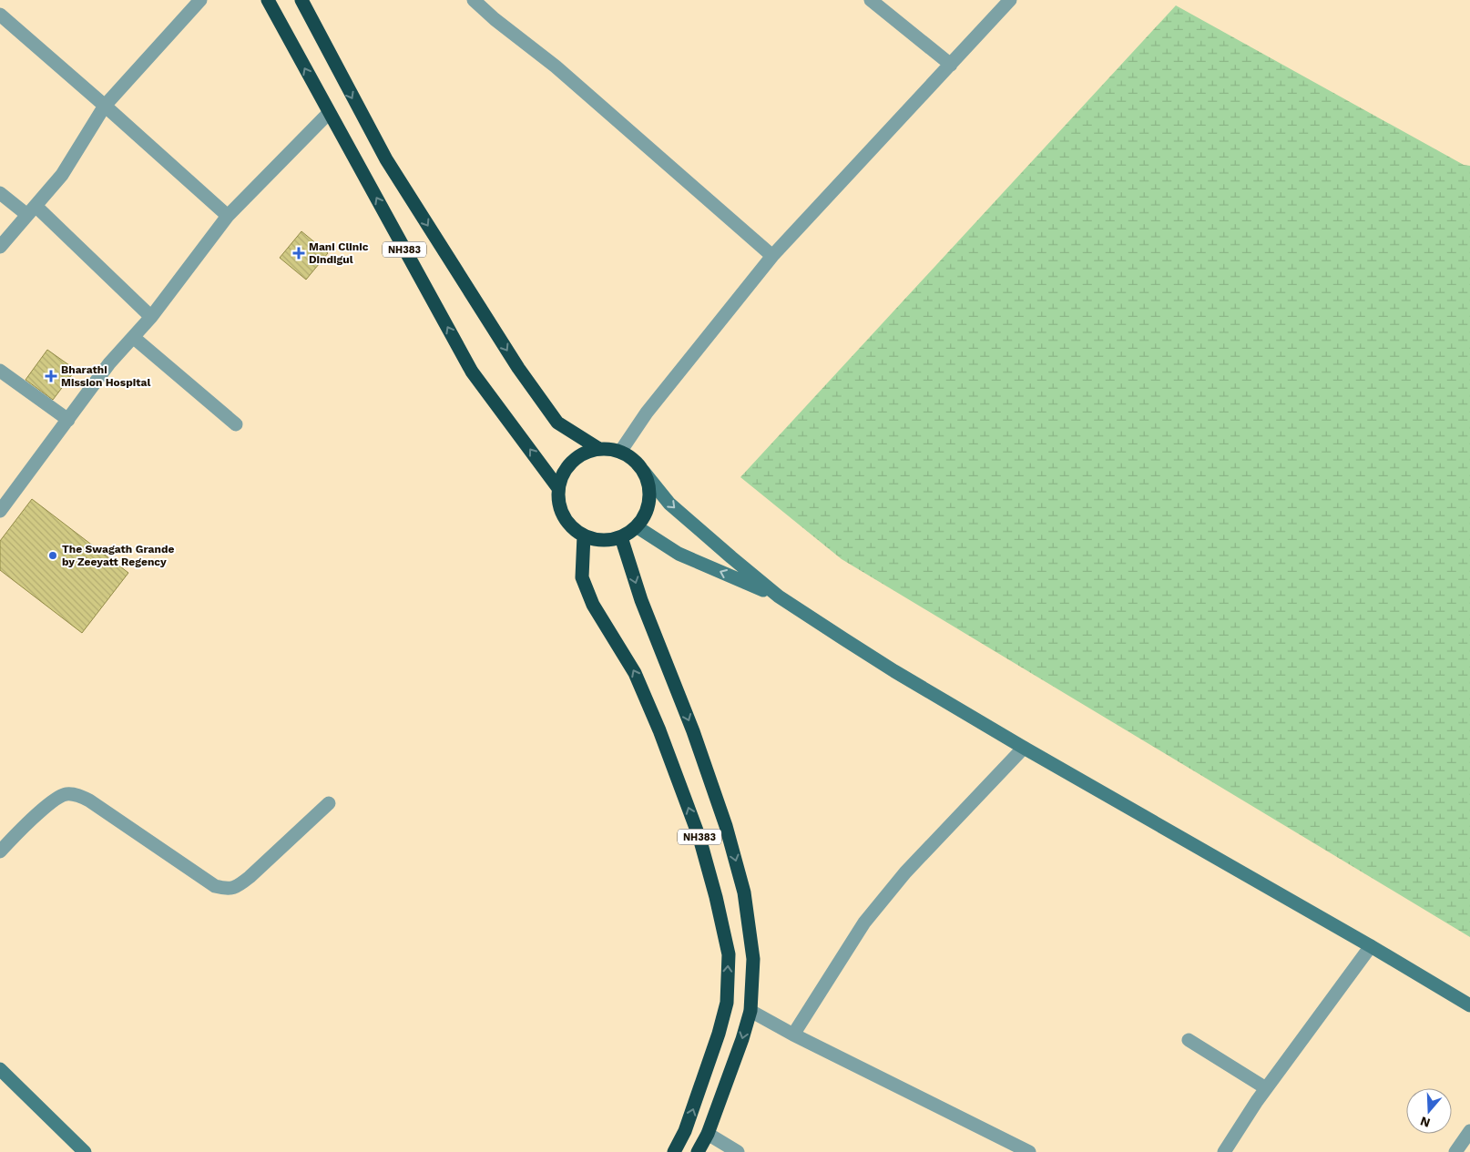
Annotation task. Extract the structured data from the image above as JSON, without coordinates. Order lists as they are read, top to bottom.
{
  "streets": {
    "highway": ["NH383"]
  },
  "places": {
    "health": ["Mani Clinic Dindigul", "Bharathi Mission Hospital"],
    "other": ["The Swagath Grande by Zeeyatt Regency"]
  },
  "north": "bottom"
}
